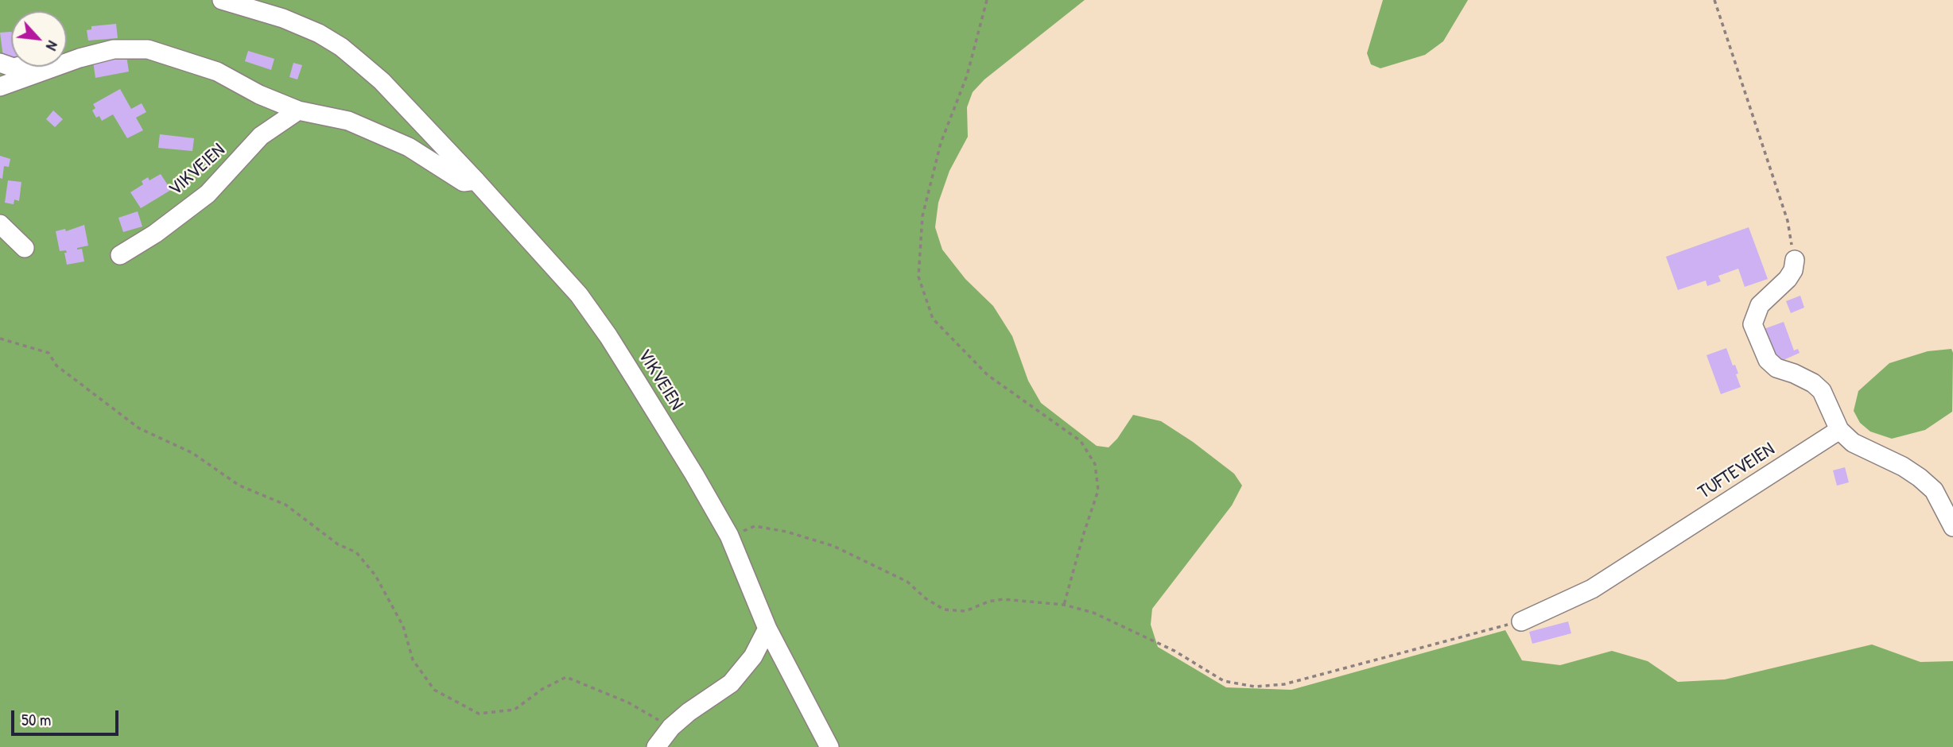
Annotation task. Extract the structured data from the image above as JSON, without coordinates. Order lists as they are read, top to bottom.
{
  "streets": {
    "street": ["VIKVEIEN", "TUFTEVEIEN"]
  },
  "scale_bar": "50 m",
  "north": "bottom right"
}
